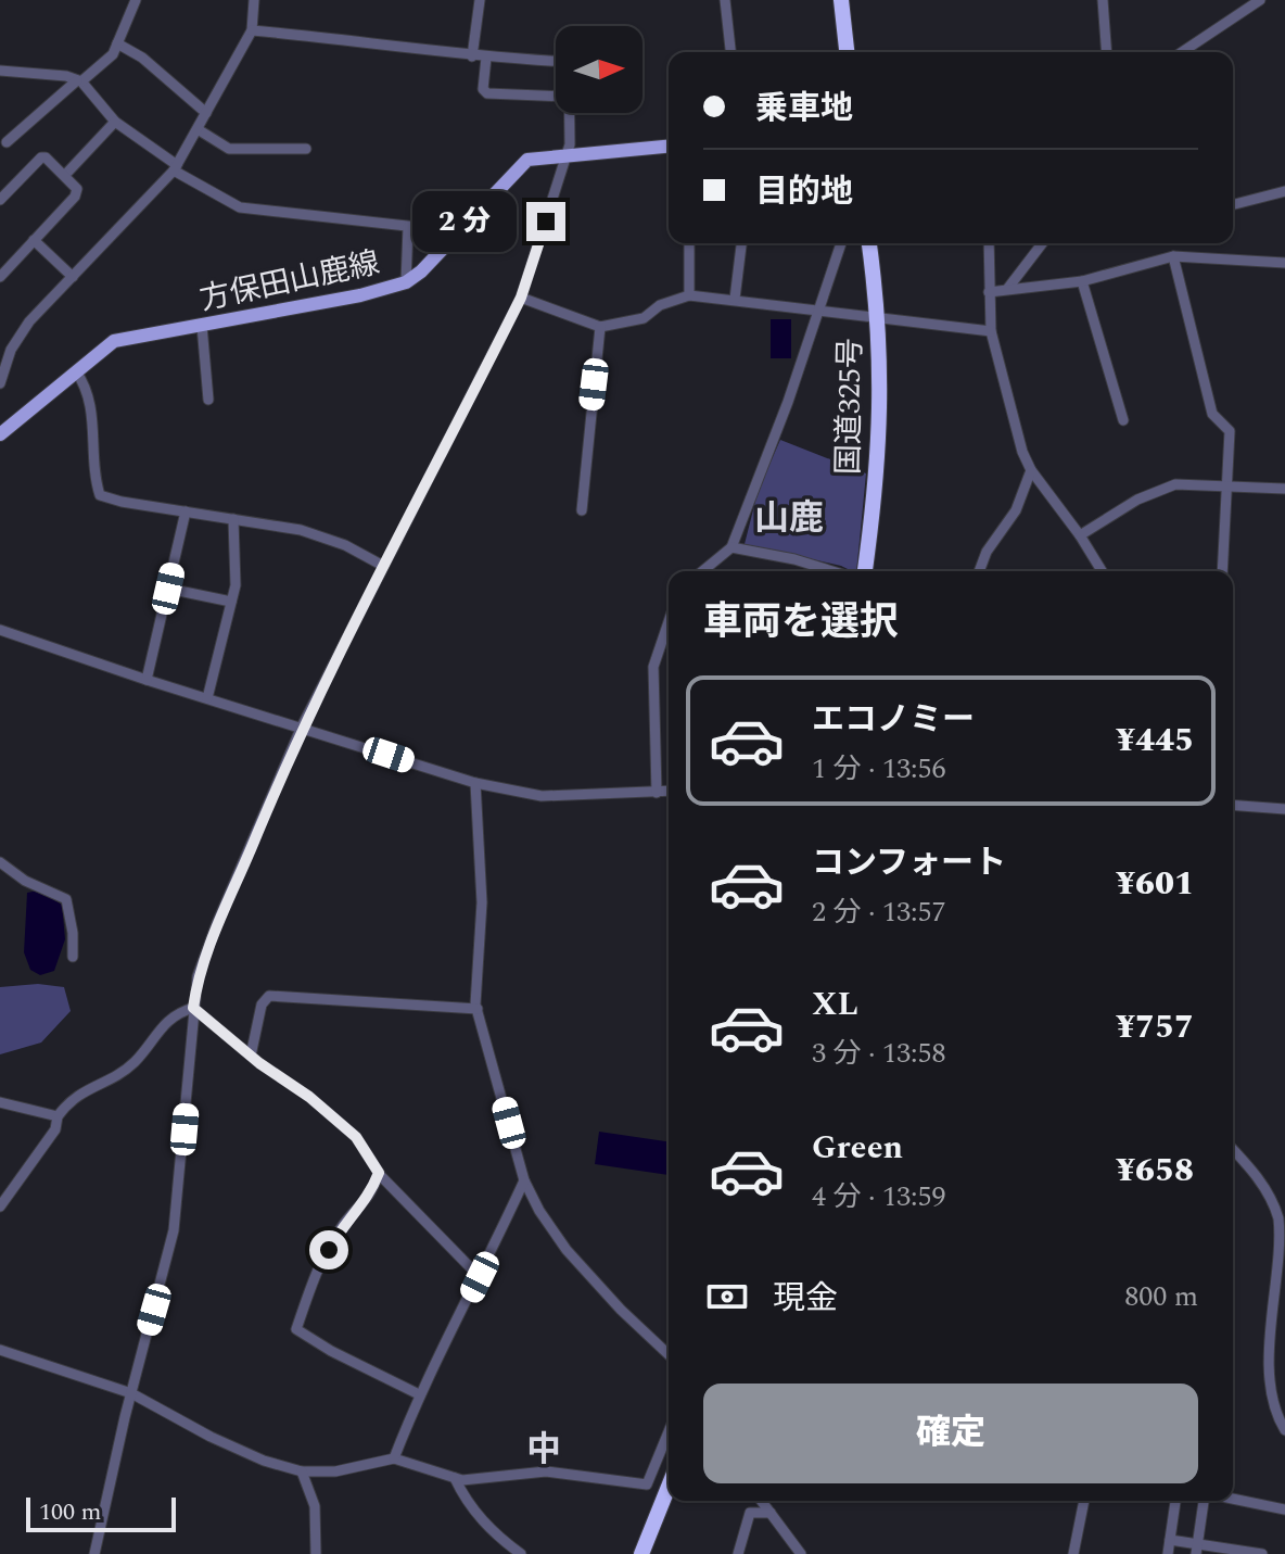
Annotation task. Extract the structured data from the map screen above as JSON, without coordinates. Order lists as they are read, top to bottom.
{
  "streets": {
    "highway": ["国道325号"],
    "main road": ["方保田山鹿線"]
  },
  "districts": ["山鹿", "中"],
  "scale_bar": "100 m",
  "north": "right",
  "page": {
    "banner": ["乗車地", "目的地"],
    "bubble": "2 分",
    "heading": "車両を選択",
    "list": [
      {
        "name": "エコノミー",
        "note": "1 分 · 13:56",
        "value": "¥445"
      },
      {
        "name": "コンフォート",
        "note": "2 分 · 13:57",
        "value": "¥601"
      },
      {
        "name": "XL",
        "note": "3 分 · 13:58",
        "value": "¥757"
      },
      {
        "name": "Green",
        "note": "4 分 · 13:59",
        "value": "¥658"
      }
    ],
    "pay": ["現金", "800 m"],
    "buttons": "確定",
    "scale": "100 m"
  }
}
